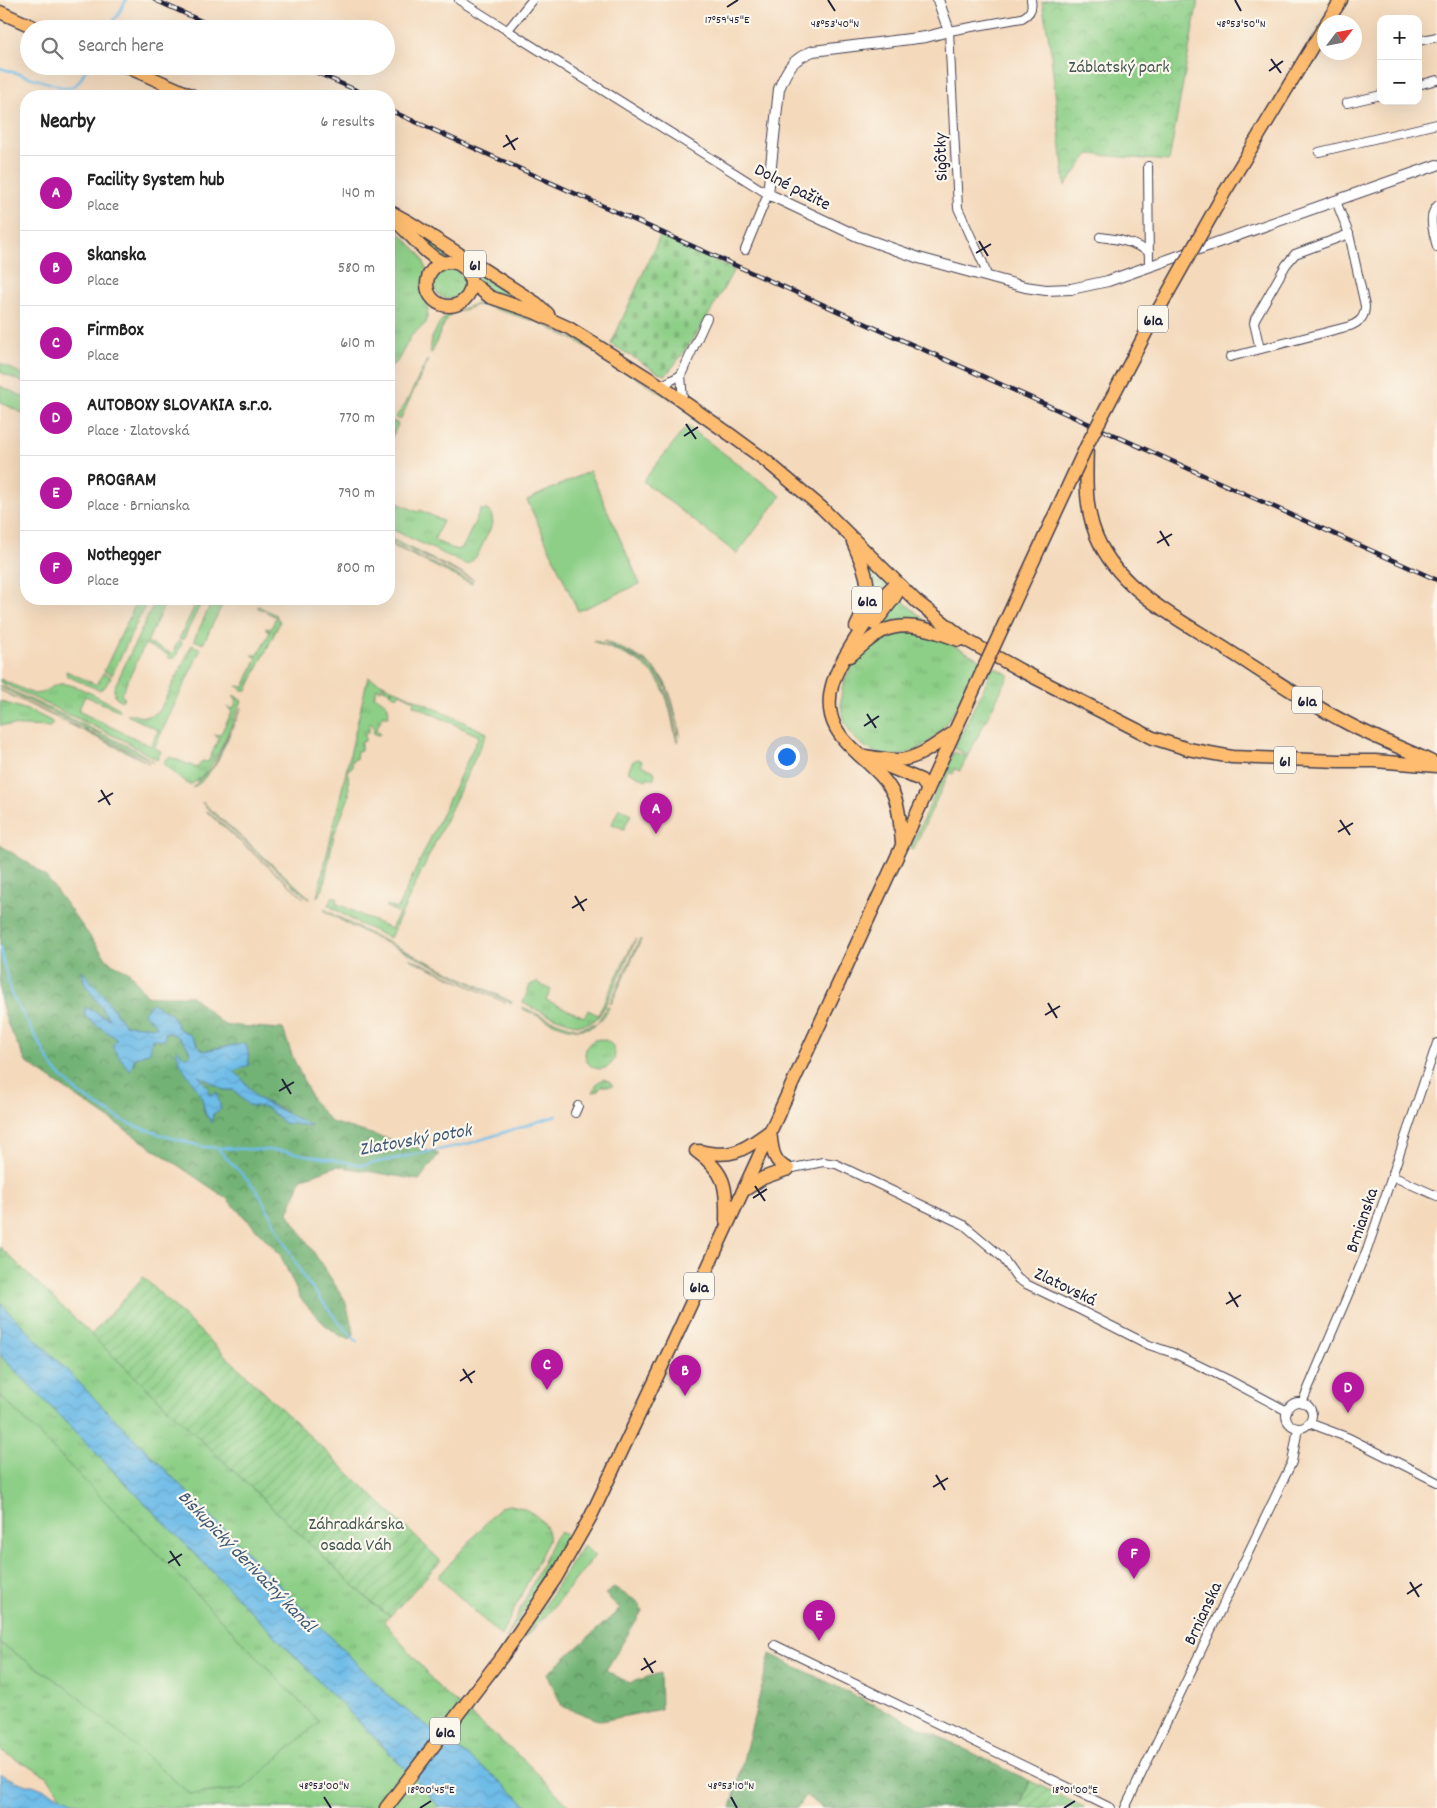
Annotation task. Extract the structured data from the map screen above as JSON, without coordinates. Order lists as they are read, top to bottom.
{
  "streets": {
    "main road": ["61", "61a"],
    "street": [
      "Sigôtky",
      "Dolné pažite",
      "Brnianska",
      "Zlatovská"
    ]
  },
  "crossings": [
    ["Sigôtky", "Dolné pažite"],
    ["61", "61a"],
    ["Brnianska", "Zlatovská"]
  ],
  "water": ["Zlatovský potok", "Biskupický derivačný kanál"],
  "parks": ["Záblatský park", "Záhradkárska osada Váh"],
  "north": "top right",
  "page": {
    "map_buttons": ["+", "−"],
    "search": "Search here",
    "heading": ["Nearby", "6 results"],
    "list": [
      {
        "mark": "A",
        "name": "Facility System hub",
        "note": "Place",
        "value": "140 m"
      },
      {
        "mark": "B",
        "name": "Skanska",
        "note": "Place",
        "value": "580 m"
      },
      {
        "mark": "C",
        "name": "FirmBox",
        "note": "Place",
        "value": "610 m"
      },
      {
        "mark": "D",
        "name": "AUTOBOXY SLOVAKIA s.r.o.",
        "note": "Place · Zlatovská",
        "value": "770 m"
      },
      {
        "mark": "E",
        "name": "PROGRAM",
        "note": "Place · Brnianska",
        "value": "790 m"
      },
      {
        "mark": "F",
        "name": "Nothegger",
        "note": "Place",
        "value": "800 m"
      }
    ],
    "pins": [
      "A",
      "C",
      "B",
      "D",
      "F",
      "E"
    ]
  },
  "coordinates": [
    "17°59'45\"E",
    "48°53'40\"N",
    "48°53'50\"N",
    "48°53'00\"N",
    "48°53'10\"N",
    "18°00'45\"E",
    "18°01'00\"E"
  ]
}
